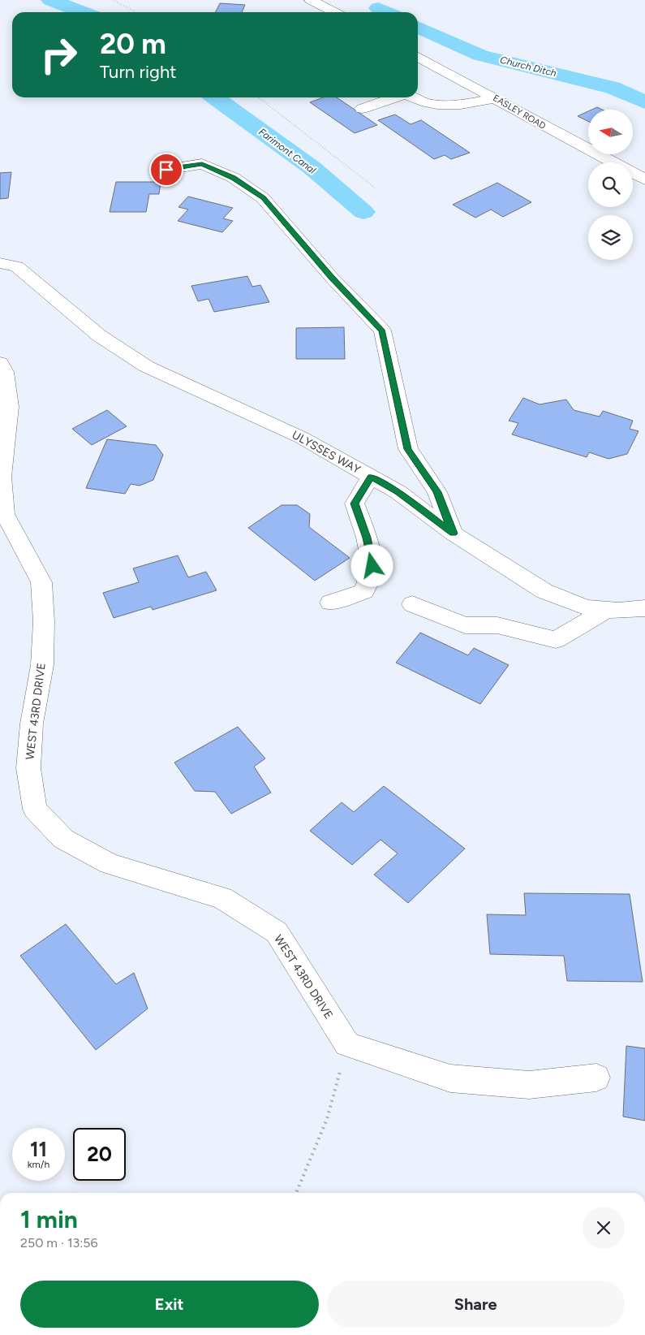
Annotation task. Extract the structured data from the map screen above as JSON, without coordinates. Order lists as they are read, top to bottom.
{
  "streets": {
    "street": ["EASLEY ROAD", "ULYSSES WAY", "WEST 43RD DRIVE"]
  },
  "water": ["Church Ditch", "Farimont Canal"],
  "north": "left",
  "page": {
    "turn": ["20 m", "Turn right"],
    "speed": "11 km/h",
    "limit": "20",
    "heading": ["1 min", "250 m · 13:56"],
    "buttons": ["Exit", "Share"]
  }
}
